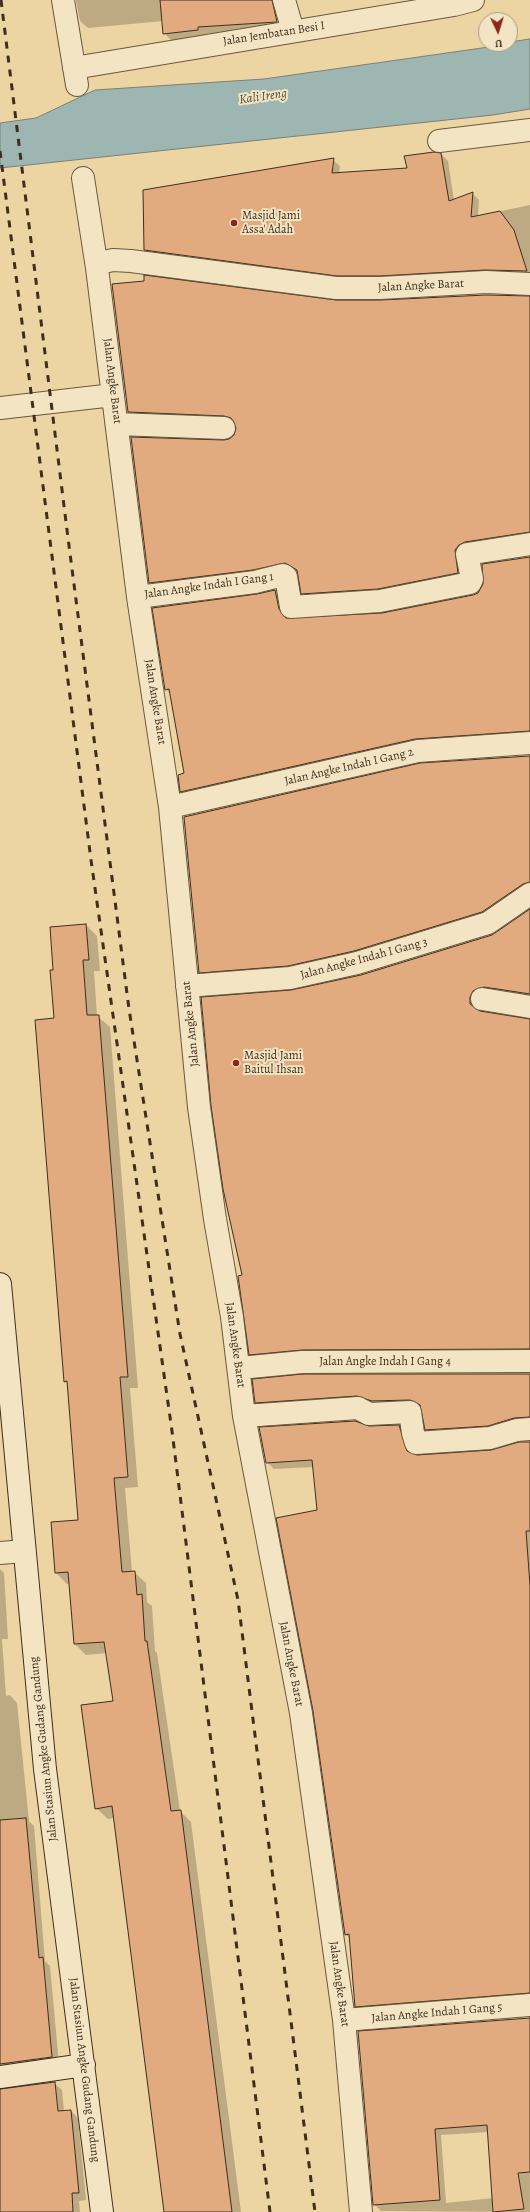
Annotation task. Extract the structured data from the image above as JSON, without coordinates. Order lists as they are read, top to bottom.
{
  "streets": {
    "street": [
      "Jalan Jembatan Besi I",
      "Jalan Angke Barat",
      "Jalan Angke Indah I Gang 1",
      "Jalan Angke Indah I Gang 2",
      "Jalan Angke Indah I Gang 3",
      "Jalan Angke Indah I Gang 4",
      "Jalan Stasiun Angke Gudang Gandung",
      "Jalan Angke Indah I Gang 5"
    ]
  },
  "crossings": [
    ["Jalan Angke Barat", "Jalan Angke Indah I Gang 1"],
    ["Jalan Angke Barat", "Jalan Angke Indah I Gang 2"],
    ["Jalan Angke Barat", "Jalan Angke Indah I Gang 3"],
    ["Jalan Angke Barat", "Jalan Angke Indah I Gang 4"],
    ["Jalan Angke Barat", "Jalan Angke Indah I Gang 5"]
  ],
  "water": ["Kali Ireng"],
  "places": ["Masjid Jami Assa' Adah", "Masjid Jami Baitul Ihsan"],
  "north": "bottom"
}
